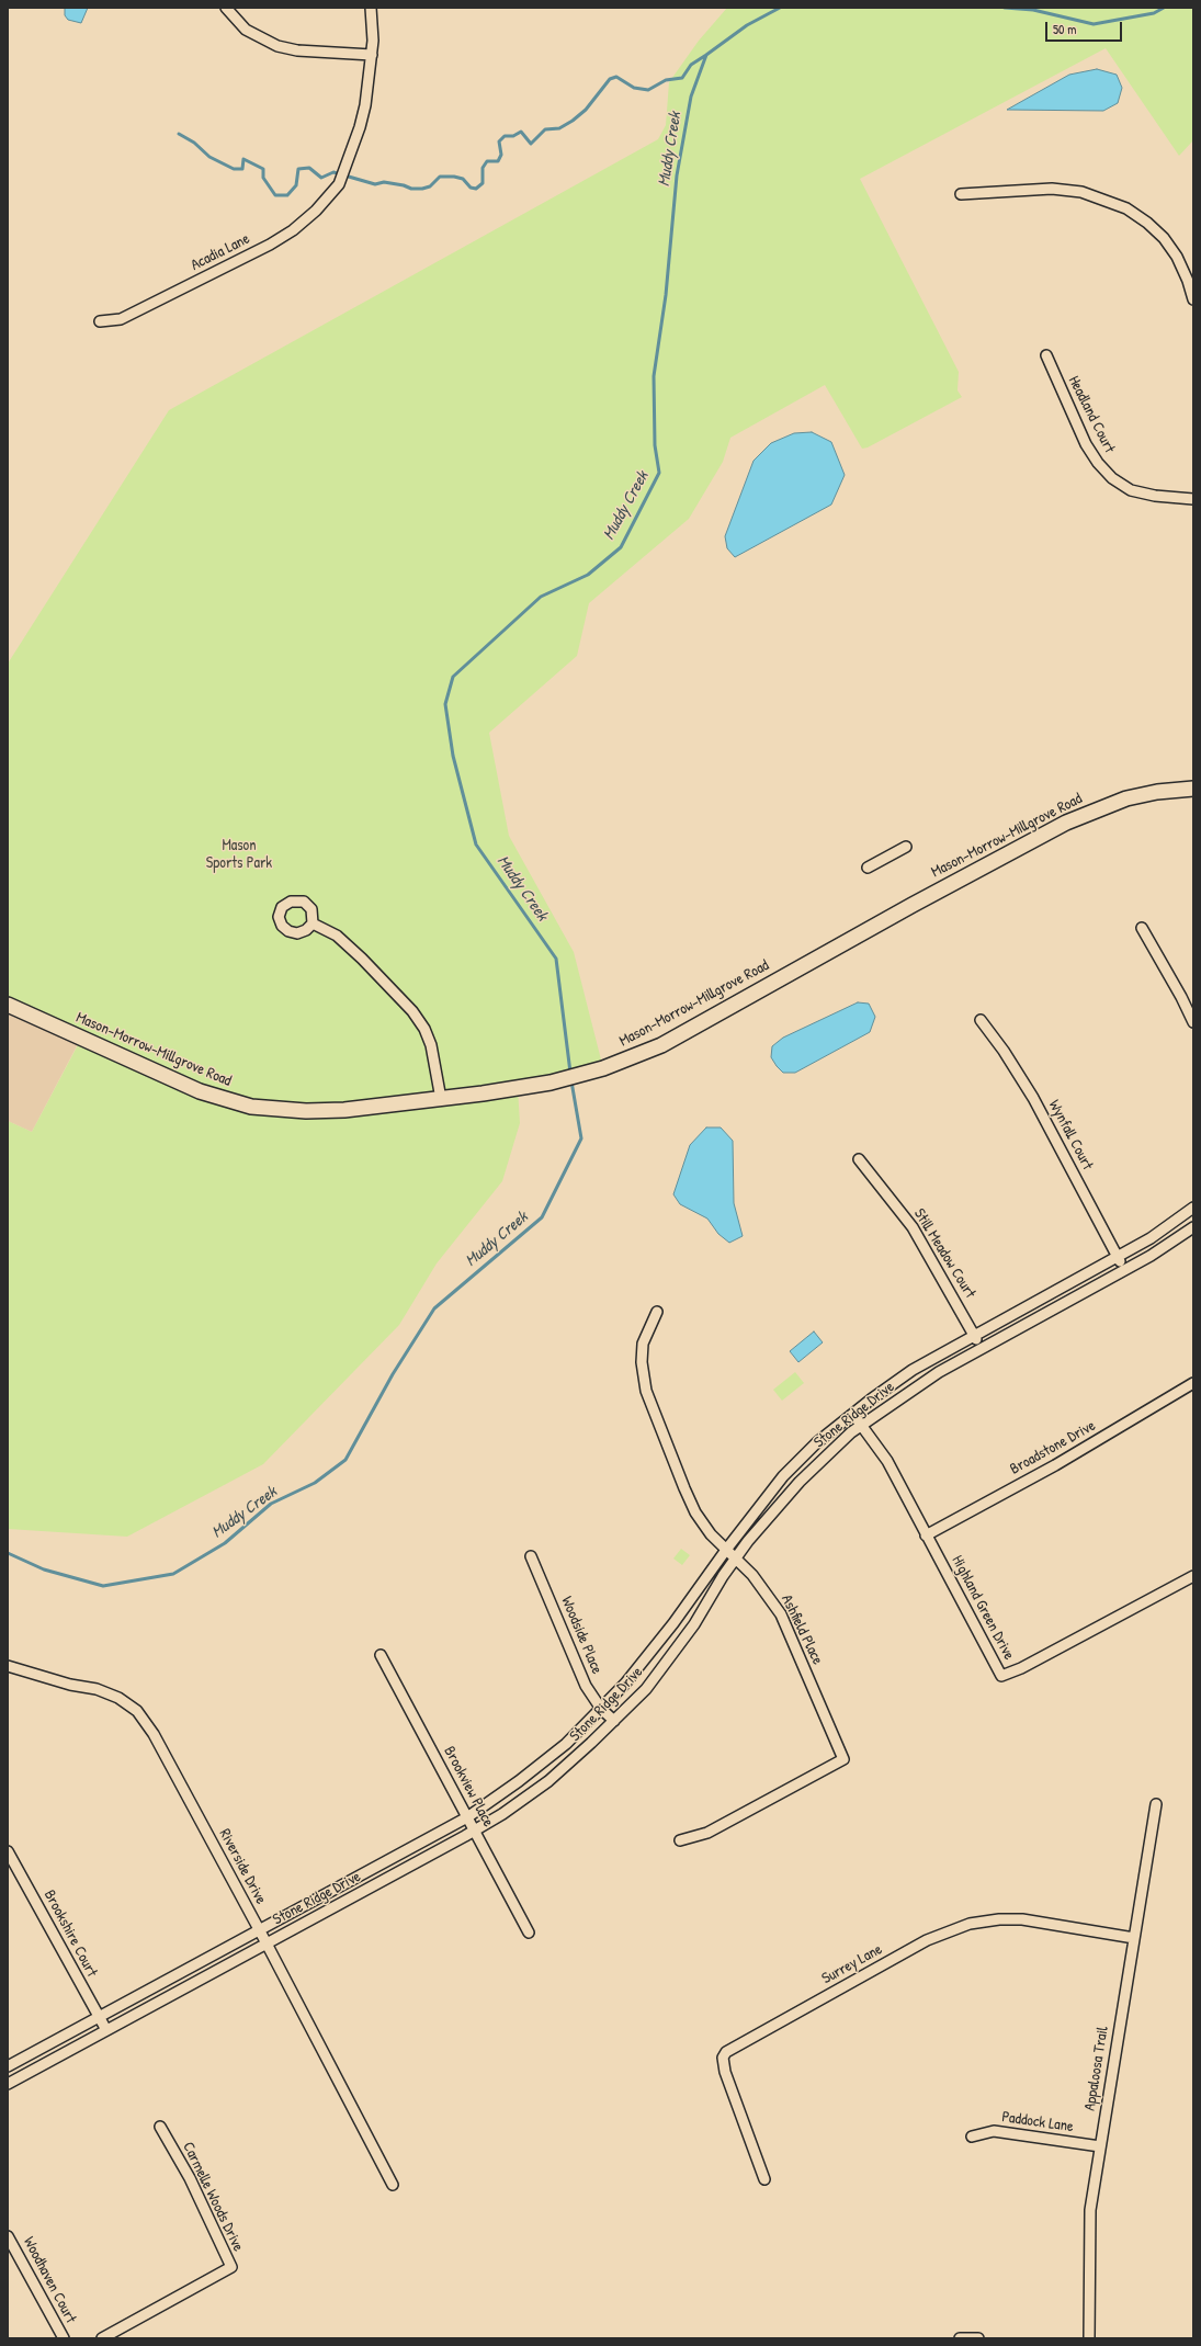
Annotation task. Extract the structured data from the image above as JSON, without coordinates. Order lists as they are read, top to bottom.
{
  "streets": {
    "street": [
      "Acadia Lane",
      "Headland Court",
      "Mason–Morrow–Millgrove Road",
      "Wynfall Court",
      "Still Meadow Court",
      "Stone Ridge Drive",
      "Broadstone Drive",
      "Highland Green Drive",
      "Ashfield Place",
      "Woodside Place",
      "Brookview Place",
      "Riverside Drive",
      "Brookshire Court",
      "Surrey Lane",
      "Appaloosa Trail",
      "Paddock Lane",
      "Carmelle Woods Drive",
      "Woodhaven Court"
    ]
  },
  "crossings": [
    ["Wynfall Court", "Stone Ridge Drive"],
    ["Still Meadow Court", "Stone Ridge Drive"],
    ["Stone Ridge Drive", "Highland Green Drive"],
    ["Stone Ridge Drive", "Ashfield Place"],
    ["Stone Ridge Drive", "Woodside Place"],
    ["Stone Ridge Drive", "Brookview Place"],
    ["Stone Ridge Drive", "Riverside Drive"],
    ["Stone Ridge Drive", "Brookshire Court"],
    ["Broadstone Drive", "Highland Green Drive"],
    ["Surrey Lane", "Appaloosa Trail"],
    ["Appaloosa Trail", "Paddock Lane"]
  ],
  "water": ["Muddy Creek"],
  "parks": ["Mason Sports Park"],
  "scale_bar": "50 m"
}
